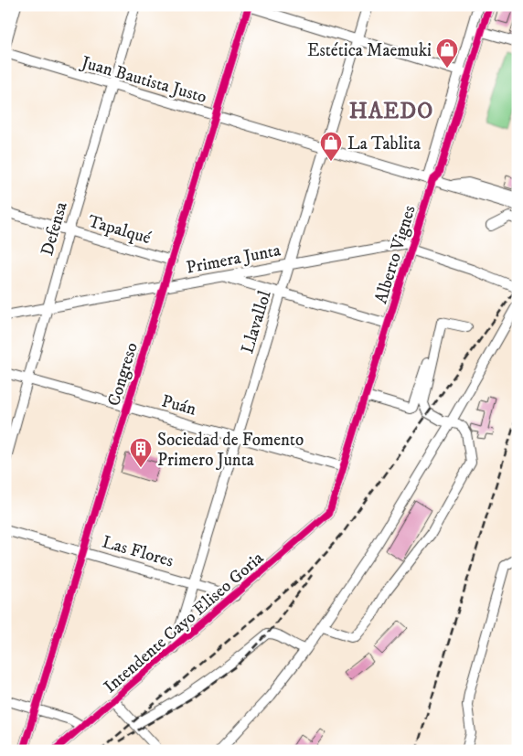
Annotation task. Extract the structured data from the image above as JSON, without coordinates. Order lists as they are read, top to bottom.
{
  "streets": {
    "street": [
      "Juan Bautista Justo",
      "Defensa",
      "Tapalqué",
      "Alberto Vignes",
      "Primera Junta",
      "Llavallol",
      "Congreso",
      "Puán",
      "Las Flores",
      "Intendente Cayo Eliseo Goria"
    ]
  },
  "crossings": [
    ["Juan Bautista Justo", "Defensa"],
    ["Juan Bautista Justo", "Alberto Vignes"],
    ["Juan Bautista Justo", "Llavallol"],
    ["Juan Bautista Justo", "Congreso"],
    ["Defensa", "Tapalqué"],
    ["Defensa", "Primera Junta"],
    ["Defensa", "Puán"],
    ["Tapalqué", "Congreso"],
    ["Alberto Vignes", "Primera Junta"],
    ["Alberto Vignes", "Puán"],
    ["Alberto Vignes", "Intendente Cayo Eliseo Goria"],
    ["Primera Junta", "Llavallol"],
    ["Primera Junta", "Congreso"],
    ["Llavallol", "Puán"],
    ["Llavallol", "Las Flores"],
    ["Llavallol", "Intendente Cayo Eliseo Goria"],
    ["Congreso", "Puán"],
    ["Congreso", "Las Flores"],
    ["Las Flores", "Intendente Cayo Eliseo Goria"]
  ],
  "districts": ["HAEDO"],
  "places": {
    "shop": ["Estética Maemuki", "La Tablita"],
    "building": ["Sociedad de Fomento Primero Junta"]
  }
}
